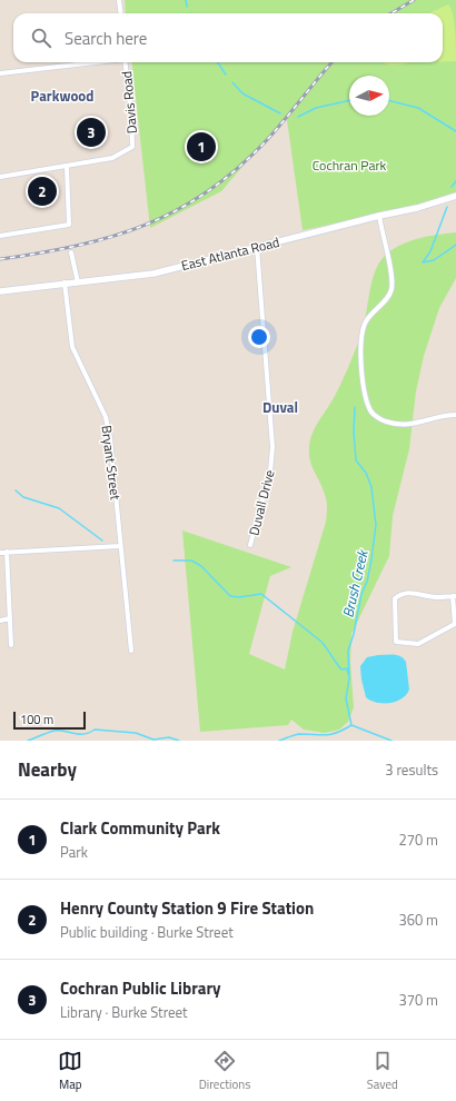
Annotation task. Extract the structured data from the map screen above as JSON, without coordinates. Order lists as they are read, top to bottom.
{
  "streets": {
    "street": [
      "Davis Road",
      "East Atlanta Road",
      "Bryant Street",
      "Duvall Drive"
    ]
  },
  "crossings": [
    ["East Atlanta Road", "Bryant Street"],
    ["East Atlanta Road", "Duvall Drive"]
  ],
  "districts": ["Parkwood", "Duval"],
  "water": ["Brush Creek"],
  "parks": ["Cochran Park"],
  "scale_bar": "100 m",
  "north": "right",
  "page": {
    "search": "Search here",
    "pins": ["3", "1", "2"],
    "scale": "100 m",
    "heading": ["Nearby", "3 results"],
    "list": [
      {
        "mark": "1",
        "name": "Clark Community Park",
        "note": "Park",
        "value": "270 m"
      },
      {
        "mark": "2",
        "name": "Henry County Station 9 Fire Station",
        "note": "Public building · Burke Street",
        "value": "360 m"
      },
      {
        "mark": "3",
        "name": "Cochran Public Library",
        "note": "Library · Burke Street",
        "value": "370 m"
      }
    ],
    "nav": ["Map", "Directions", "Saved"]
  }
}
